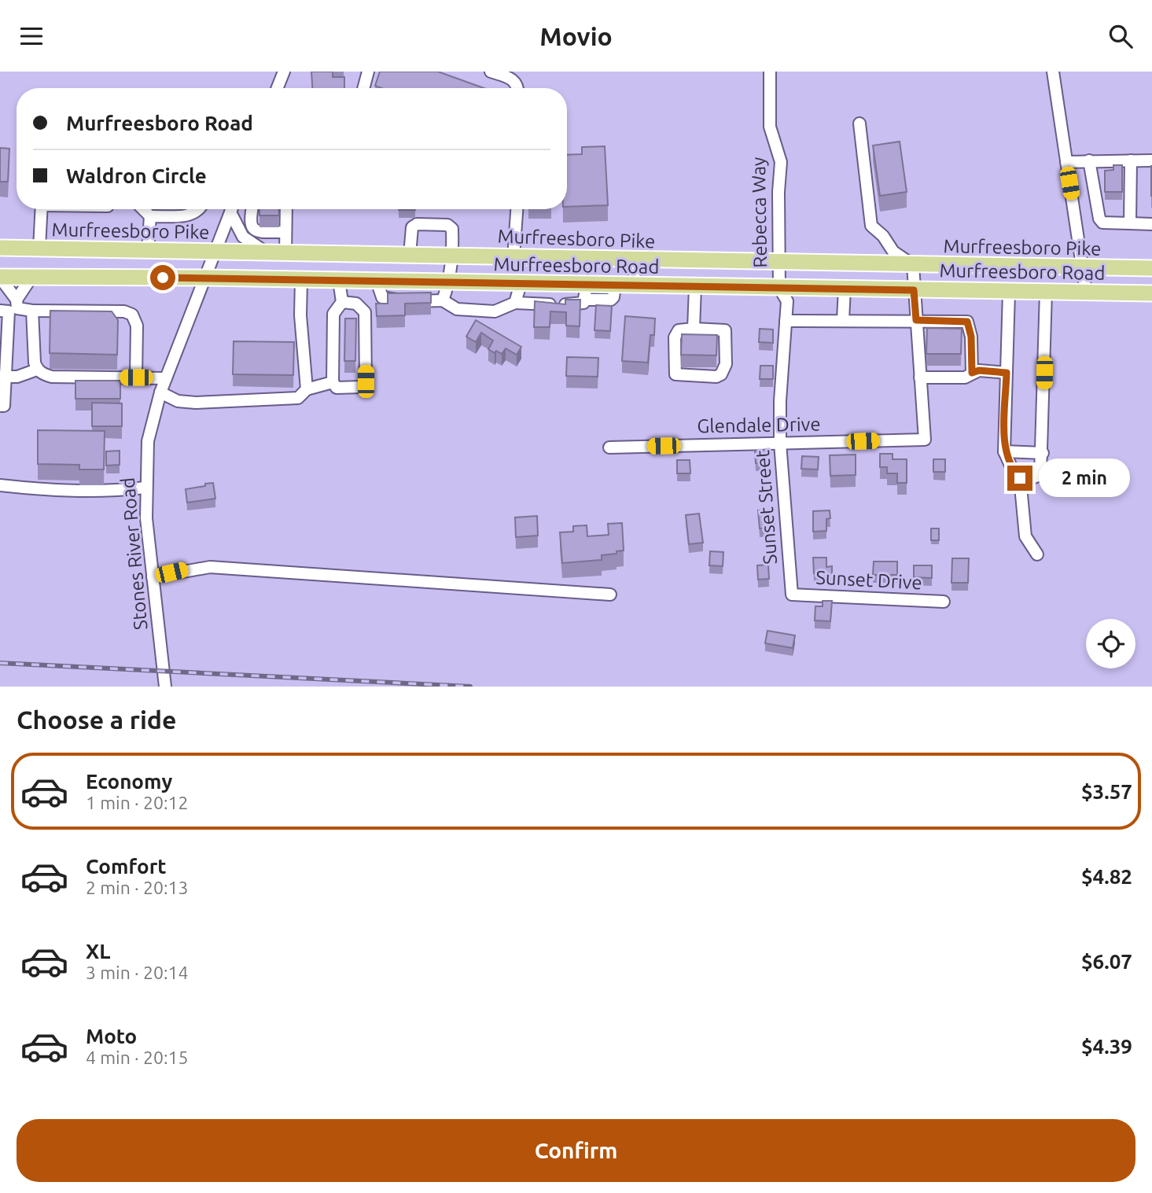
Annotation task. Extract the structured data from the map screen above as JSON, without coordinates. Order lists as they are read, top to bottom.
{
  "streets": {
    "main road": ["Murfreesboro Pike", "Murfreesboro Road"],
    "street": [
      "Rebecca Way",
      "Glendale Drive",
      "Sunset Street",
      "Stones River Road",
      "Sunset Drive"
    ]
  },
  "crossings": [
    ["Rebecca Way", "Murfreesboro Pike"],
    ["Rebecca Way", "Murfreesboro Road"],
    ["Rebecca Way", "Sunset Street"],
    ["Murfreesboro Pike", "Glendale Drive"],
    ["Murfreesboro Pike", "Stones River Road"],
    ["Murfreesboro Road", "Glendale Drive"],
    ["Murfreesboro Road", "Sunset Street"],
    ["Murfreesboro Road", "Stones River Road"],
    ["Glendale Drive", "Sunset Street"],
    ["Sunset Street", "Sunset Drive"]
  ],
  "page": {
    "header": "Movio",
    "banner": ["Murfreesboro Road", "Waldron Circle"],
    "bubble": "2 min",
    "heading": "Choose a ride",
    "list": [
      {
        "name": "Economy",
        "note": "1 min · 20:12",
        "value": "$3.57"
      },
      {
        "name": "Comfort",
        "note": "2 min · 20:13",
        "value": "$4.82"
      },
      {
        "name": "XL",
        "note": "3 min · 20:14",
        "value": "$6.07"
      },
      {
        "name": "Moto",
        "note": "4 min · 20:15",
        "value": "$4.39"
      }
    ],
    "buttons": "Confirm"
  }
}
